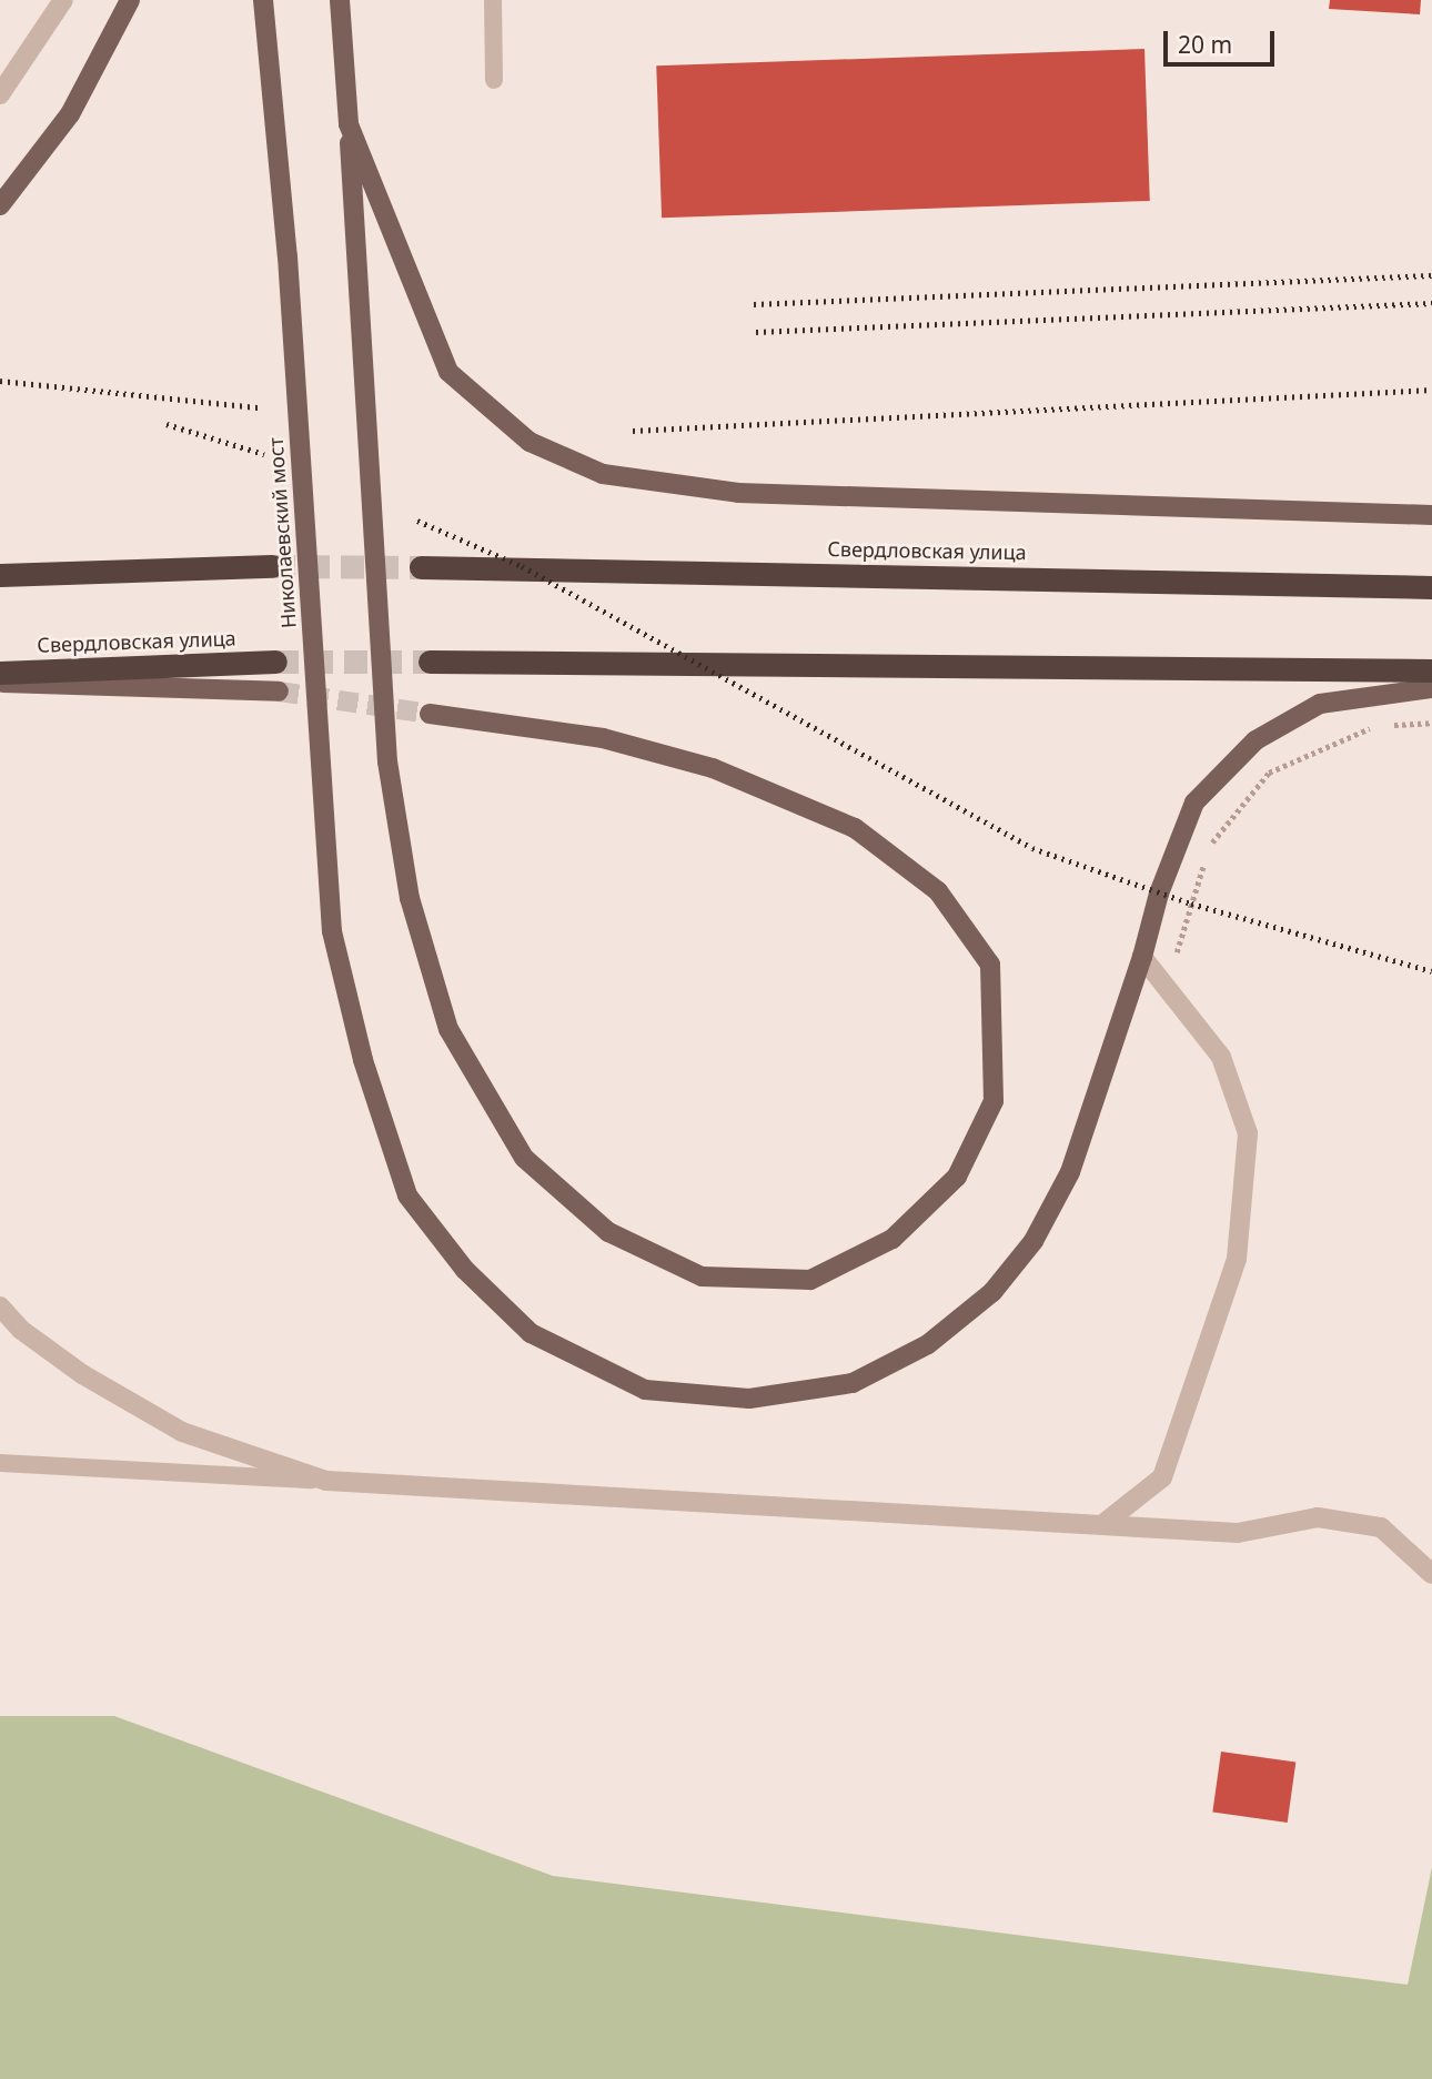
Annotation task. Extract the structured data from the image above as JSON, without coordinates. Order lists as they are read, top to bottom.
{
  "streets": {
    "highway": ["Свердловская улица"],
    "main road": ["Николаевский мост"]
  },
  "scale_bar": "20 m"
}
